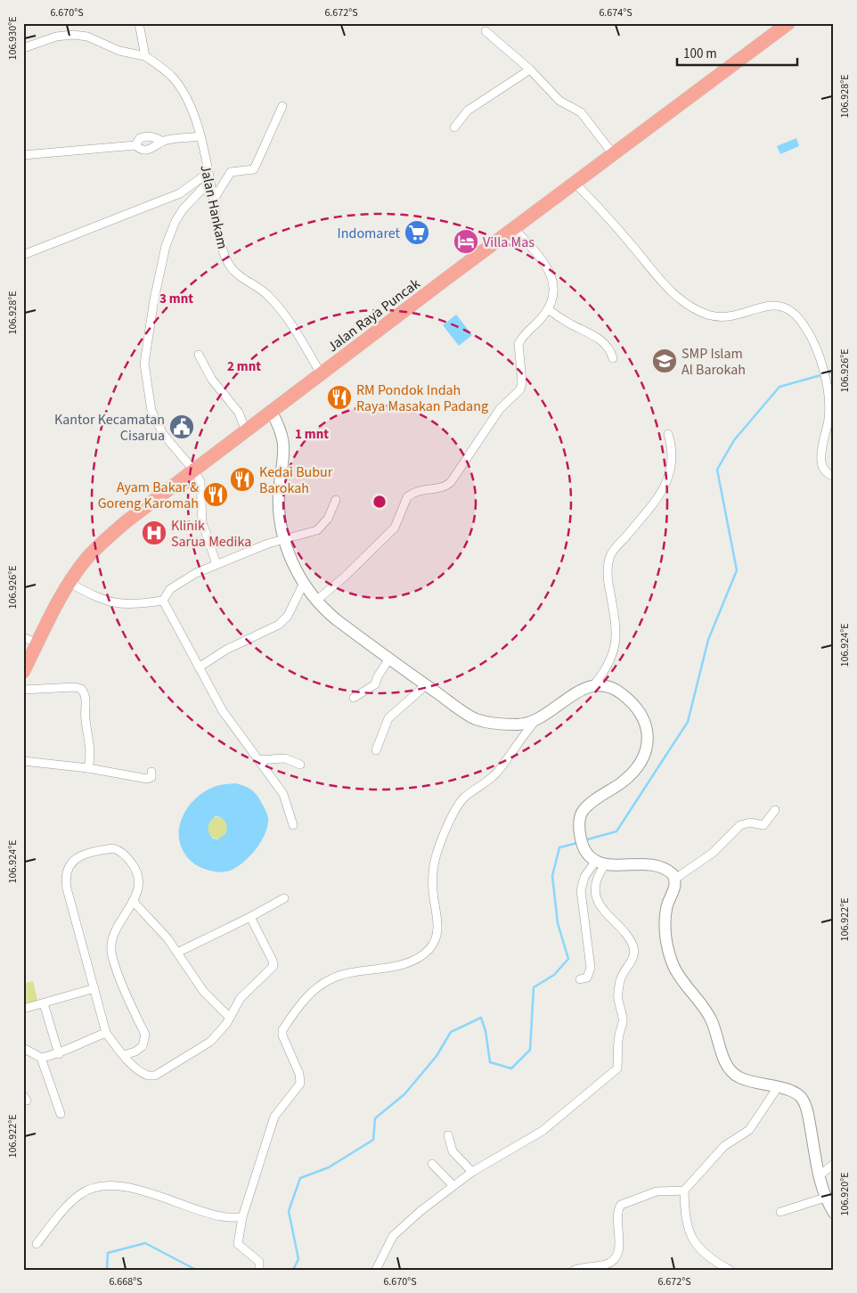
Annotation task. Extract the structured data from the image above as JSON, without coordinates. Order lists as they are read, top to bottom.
{
  "streets": {
    "highway": ["Jalan Raya Puncak"],
    "street": ["Jalan Hankam"]
  },
  "crossings": [
    ["Jalan Hankam", "Jalan Raya Puncak"]
  ],
  "places": {
    "supermarket": ["Indomaret"],
    "hotel": ["Villa Mas"],
    "school or university": ["SMP Islam Al Barokah"],
    "restaurant": ["RM Pondok Indah Raya Masakan Padang", "Kedai Bubur Barokah", "Ayam Bakar & Goreng Karomah"],
    "public building": ["Kantor Kecamatan Cisarua"],
    "hospital": ["Klinik Sarua Medika"]
  },
  "scale_bar": "100 m",
  "coordinates": [
    "6.670°S",
    "6.672°S",
    "6.674°S",
    "106.930°E",
    "106.928°E",
    "106.926°E",
    "106.924°E",
    "106.922°E",
    "106.920°E",
    "6.668°S"
  ],
  "rings": ["3 mnt", "2 mnt", "1 mnt"]
}
